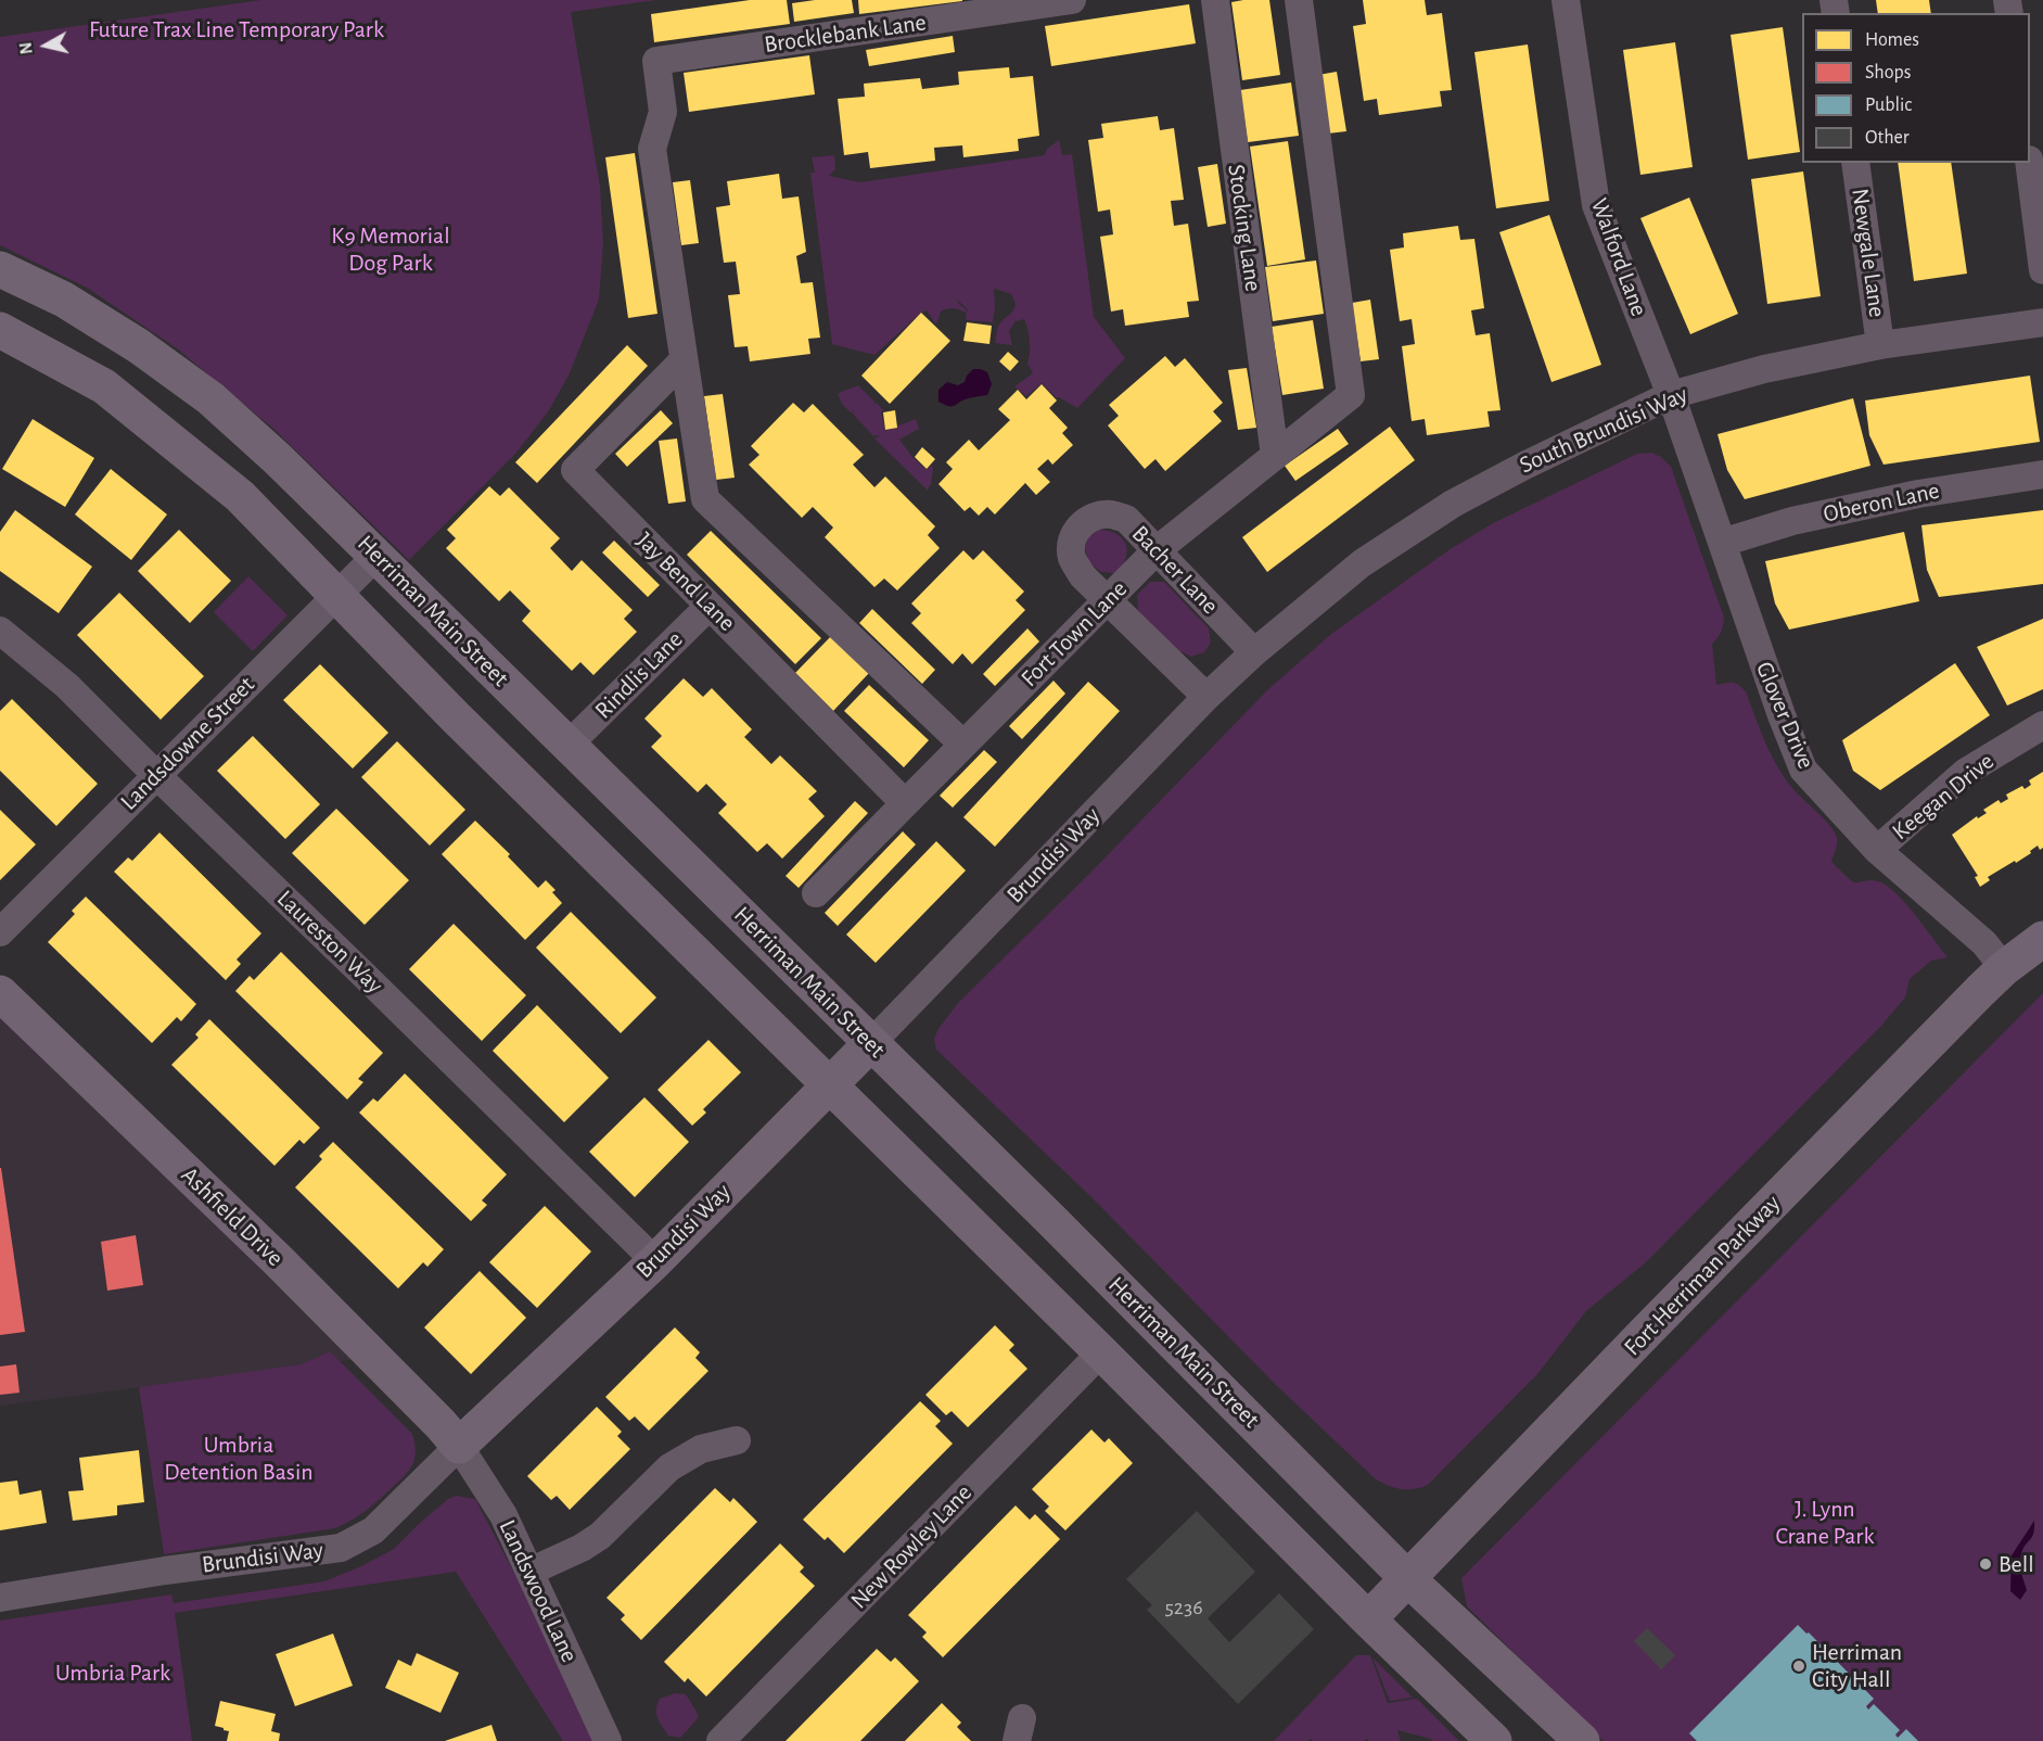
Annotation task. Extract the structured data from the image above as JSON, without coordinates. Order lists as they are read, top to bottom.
{
  "streets": {
    "main road": [
      "Herriman Main Street",
      "Brundisi Way",
      "Ashfield Drive",
      "Fort Herriman Parkway"
    ],
    "street": [
      "Brocklebank Lane",
      "Stocking Lane",
      "Newgale Lane",
      "Walford Lane",
      "South Brundisi Way",
      "Oberon Lane",
      "Bacher Lane",
      "Jay Bend Lane",
      "Fort Town Lane",
      "Rindlis Lane",
      "Glover Drive",
      "Landsdowne Street",
      "Keegan Drive",
      "Laureston Way",
      "New Rowley Lane",
      "Landswood Lane"
    ]
  },
  "crossings": [
    ["Brocklebank Lane", "Jay Bend Lane"],
    ["Stocking Lane", "Fort Town Lane"],
    ["Newgale Lane", "South Brundisi Way"],
    ["Walford Lane", "South Brundisi Way"],
    ["Walford Lane", "Glover Drive"],
    ["South Brundisi Way", "Bacher Lane"],
    ["South Brundisi Way", "Glover Drive"],
    ["South Brundisi Way", "Brundisi Way"],
    ["Oberon Lane", "Glover Drive"],
    ["Bacher Lane", "Fort Town Lane"],
    ["Bacher Lane", "Brundisi Way"],
    ["Jay Bend Lane", "Fort Town Lane"],
    ["Jay Bend Lane", "Rindlis Lane"],
    ["Herriman Main Street", "Rindlis Lane"],
    ["Herriman Main Street", "Landsdowne Street"],
    ["Herriman Main Street", "Brundisi Way"],
    ["Herriman Main Street", "Fort Herriman Parkway"],
    ["Glover Drive", "Keegan Drive"],
    ["Glover Drive", "Fort Herriman Parkway"],
    ["Landsdowne Street", "Laureston Way"],
    ["Brundisi Way", "Laureston Way"],
    ["Brundisi Way", "Ashfield Drive"],
    ["Brundisi Way", "Landswood Lane"],
    ["Ashfield Drive", "Landswood Lane"]
  ],
  "parks": [
    "Future Trax Line Temporary Park",
    "K9 Memorial Dog Park",
    "Umbria Detention Basin",
    "J. Lynn Crane Park",
    "Umbria Park"
  ],
  "places": ["Bell", "Herriman City Hall"],
  "house_numbers": ["5236"],
  "legend": [
    "Homes",
    "Shops",
    "Public",
    "Other"
  ],
  "north": "left"
}
